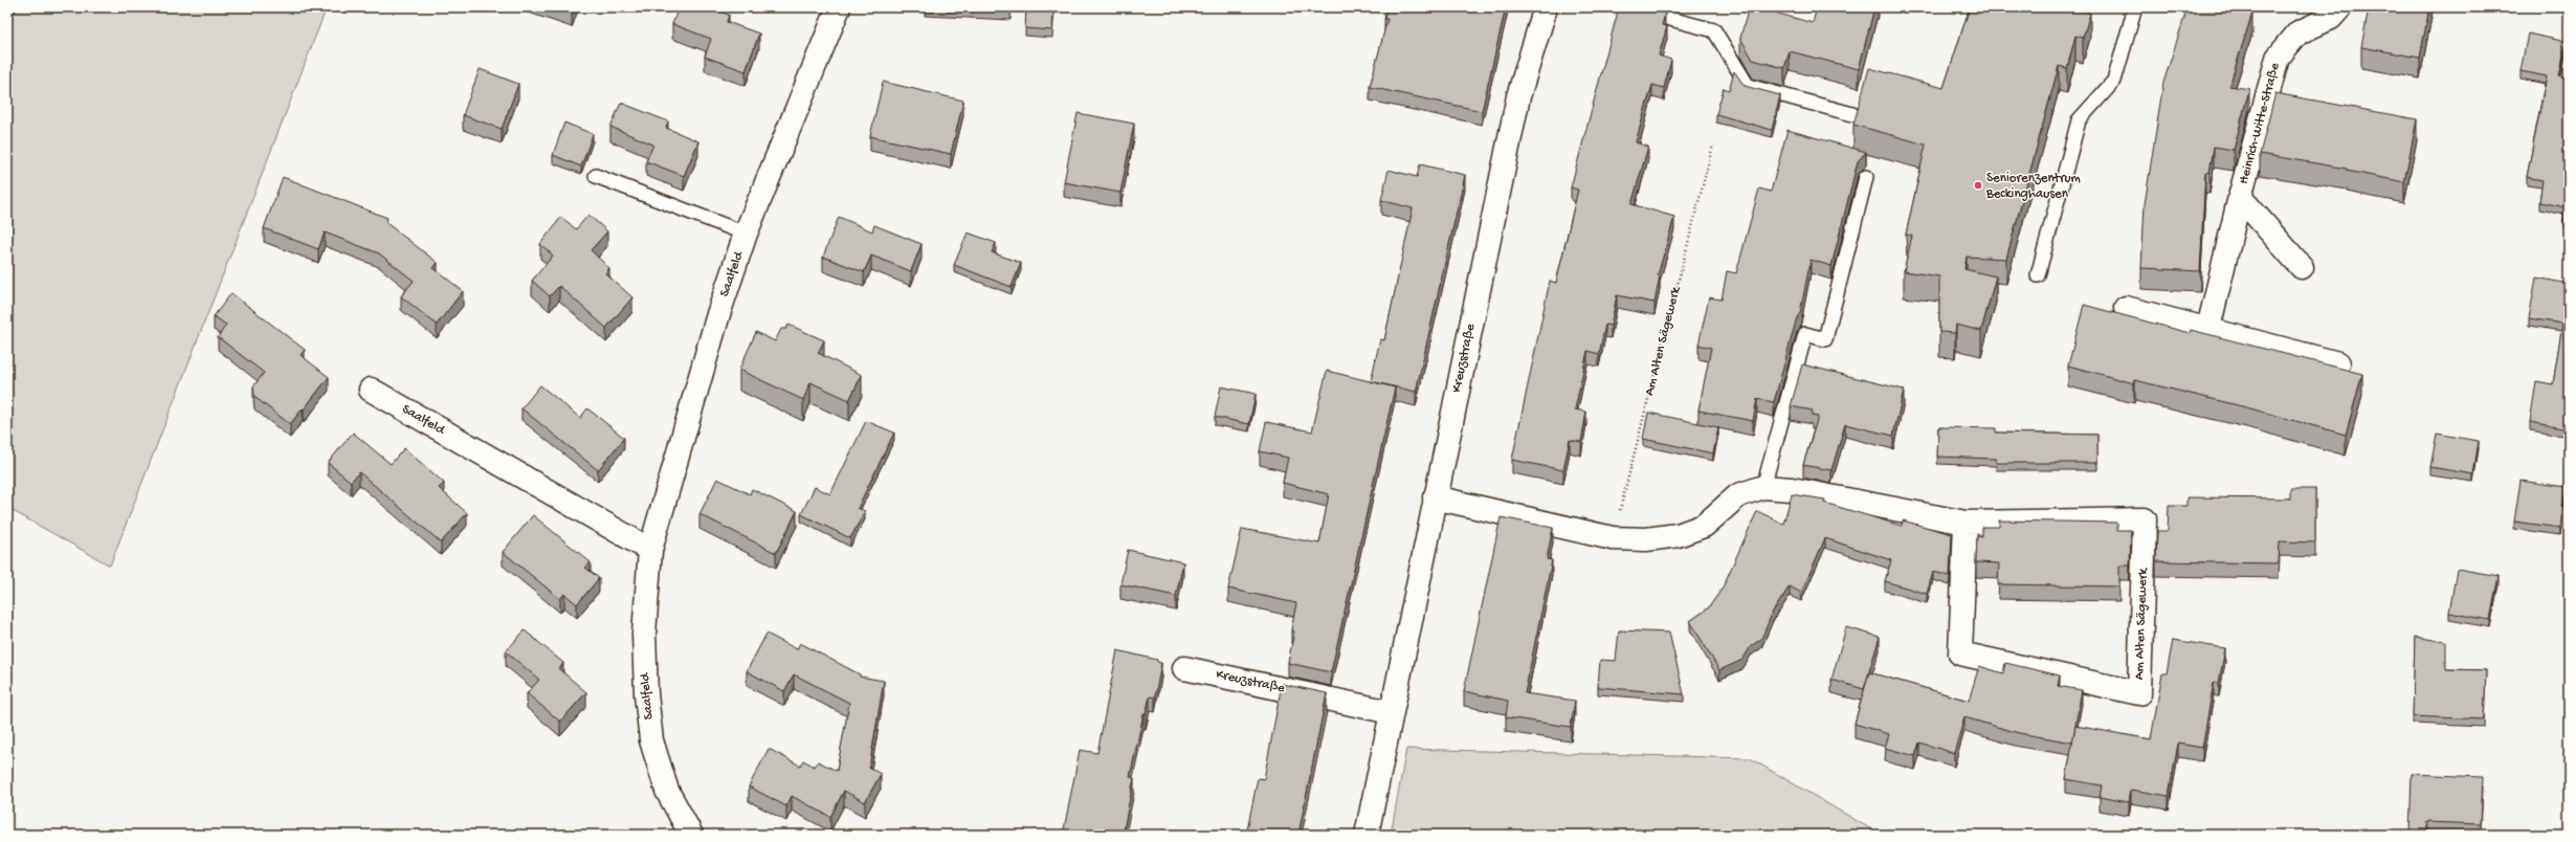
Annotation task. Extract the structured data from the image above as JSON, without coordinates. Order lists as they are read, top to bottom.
{
  "streets": {
    "street": [
      "Heinrich-Witte-Straße",
      "Saalfeld",
      "Am Alten Sägewerk",
      "Kreuzstraße"
    ]
  },
  "crossings": [
    ["Am Alten Sägewerk", "Kreuzstraße"]
  ],
  "places": ["Seniorenzentrum Beckinghausen"]
}
